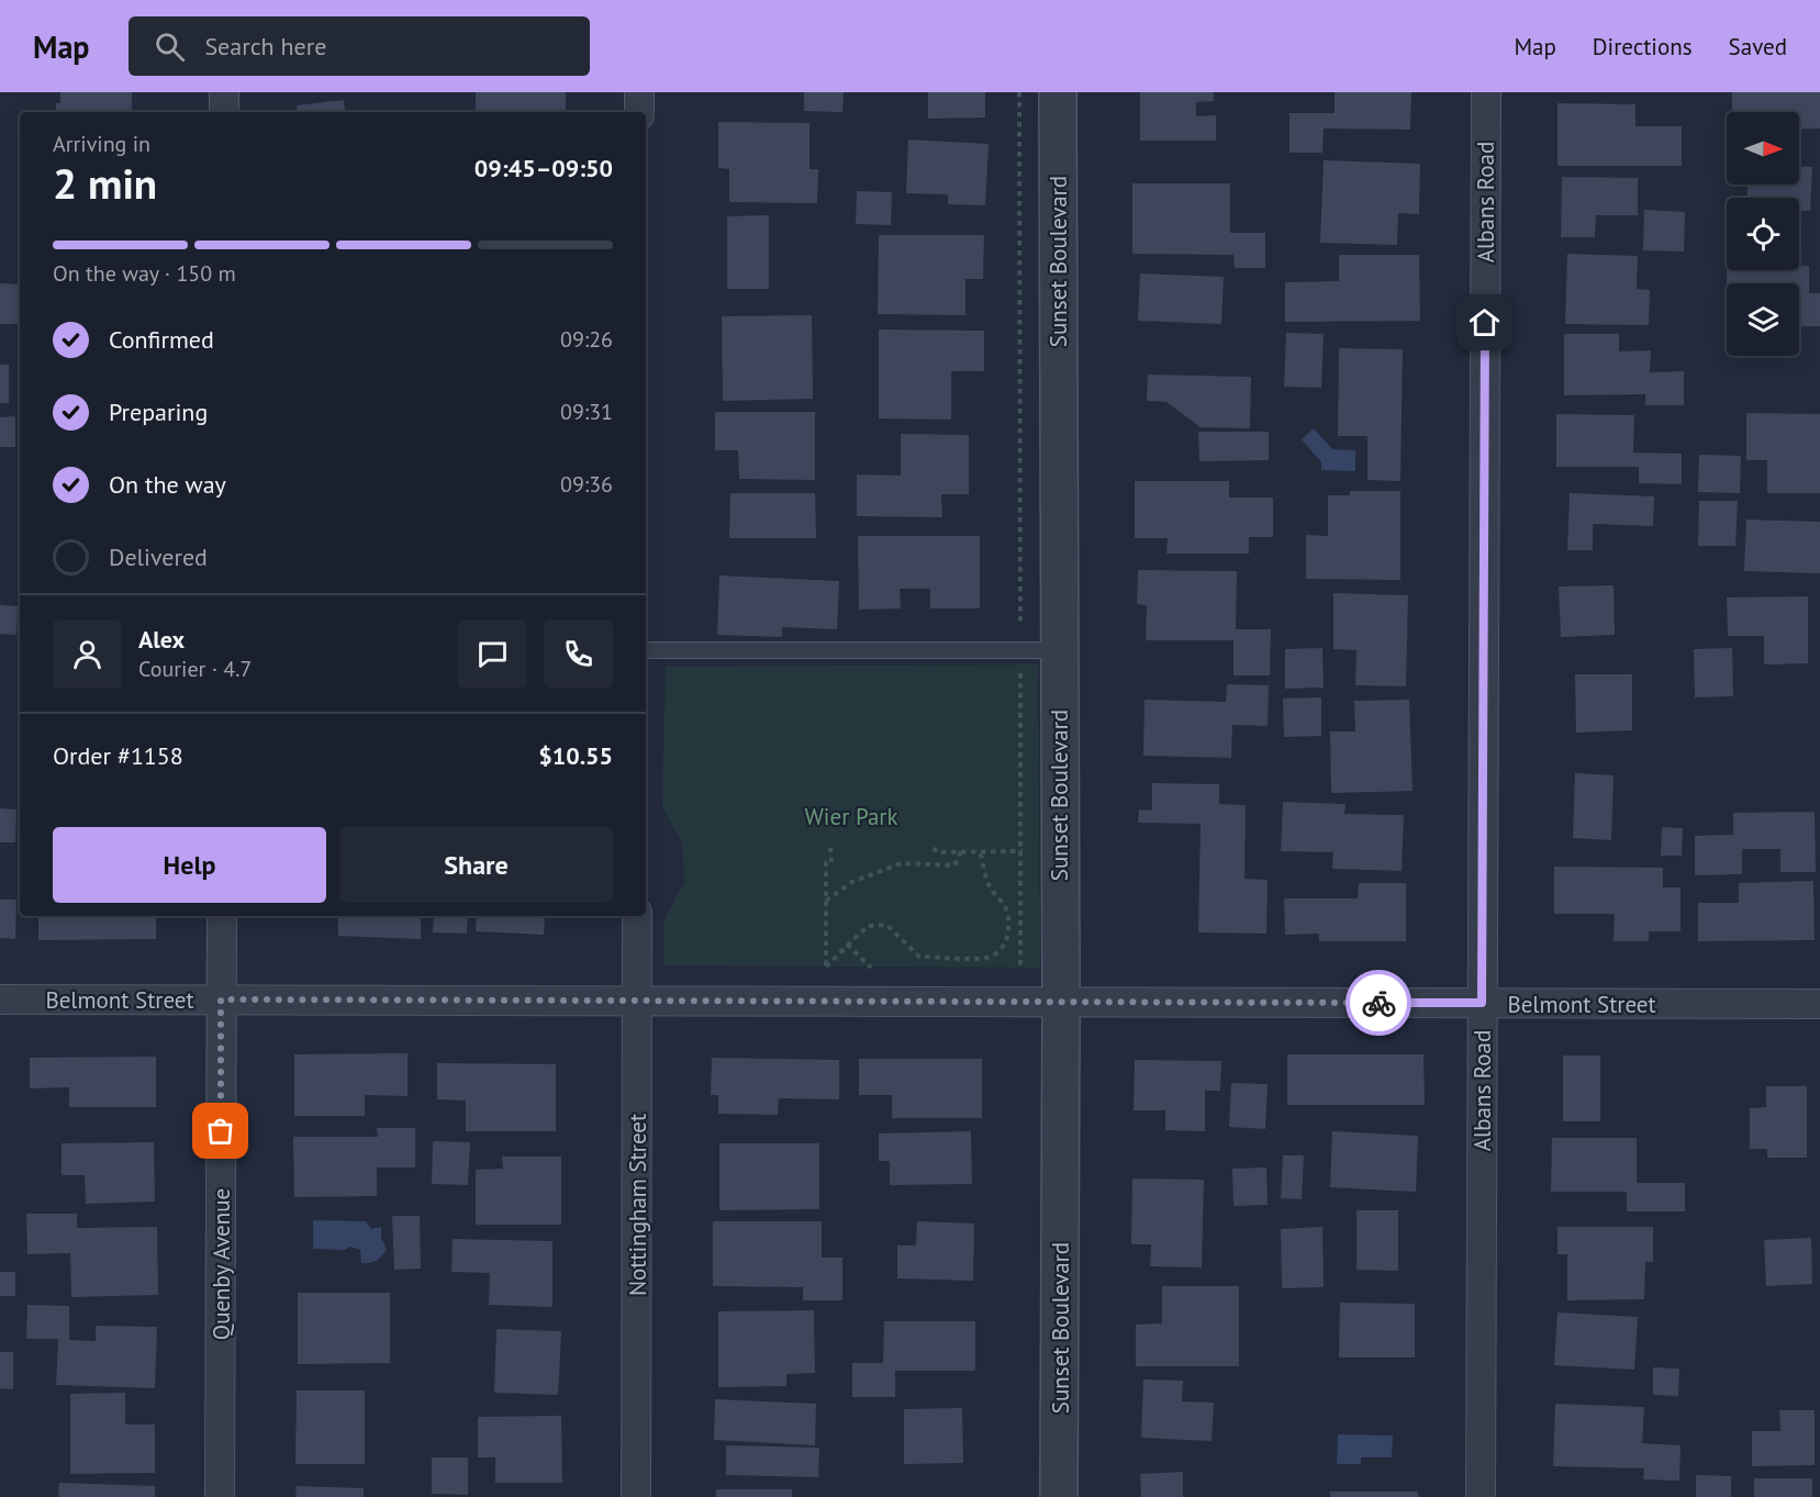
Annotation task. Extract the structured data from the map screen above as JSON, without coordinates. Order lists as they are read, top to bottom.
{
  "streets": {
    "street": [
      "Albans Road",
      "Sunset Boulevard",
      "Belmont Street",
      "Nottingham Street",
      "Quenby Avenue"
    ]
  },
  "crossings": [
    ["Albans Road", "Belmont Street"],
    ["Sunset Boulevard", "Belmont Street"],
    ["Belmont Street", "Nottingham Street"],
    ["Belmont Street", "Quenby Avenue"]
  ],
  "parks": ["Wier Park"],
  "north": "right",
  "page": {
    "header": "Map",
    "search": "Search here",
    "nav": ["Map", "Directions", "Saved"],
    "heading": ["2 min", "Arriving in", "09:45–09:50"],
    "panel": [
      "Alex",
      "Courier · 4.7",
      "Order #1158",
      "$10.55"
    ],
    "bar": "On the way · 150 m",
    "list": [
      ["Confirmed", "09:26"],
      ["Preparing", "09:31"],
      ["On the way", "09:36"],
      "Delivered"
    ],
    "buttons": ["Help", "Share"]
  }
}
